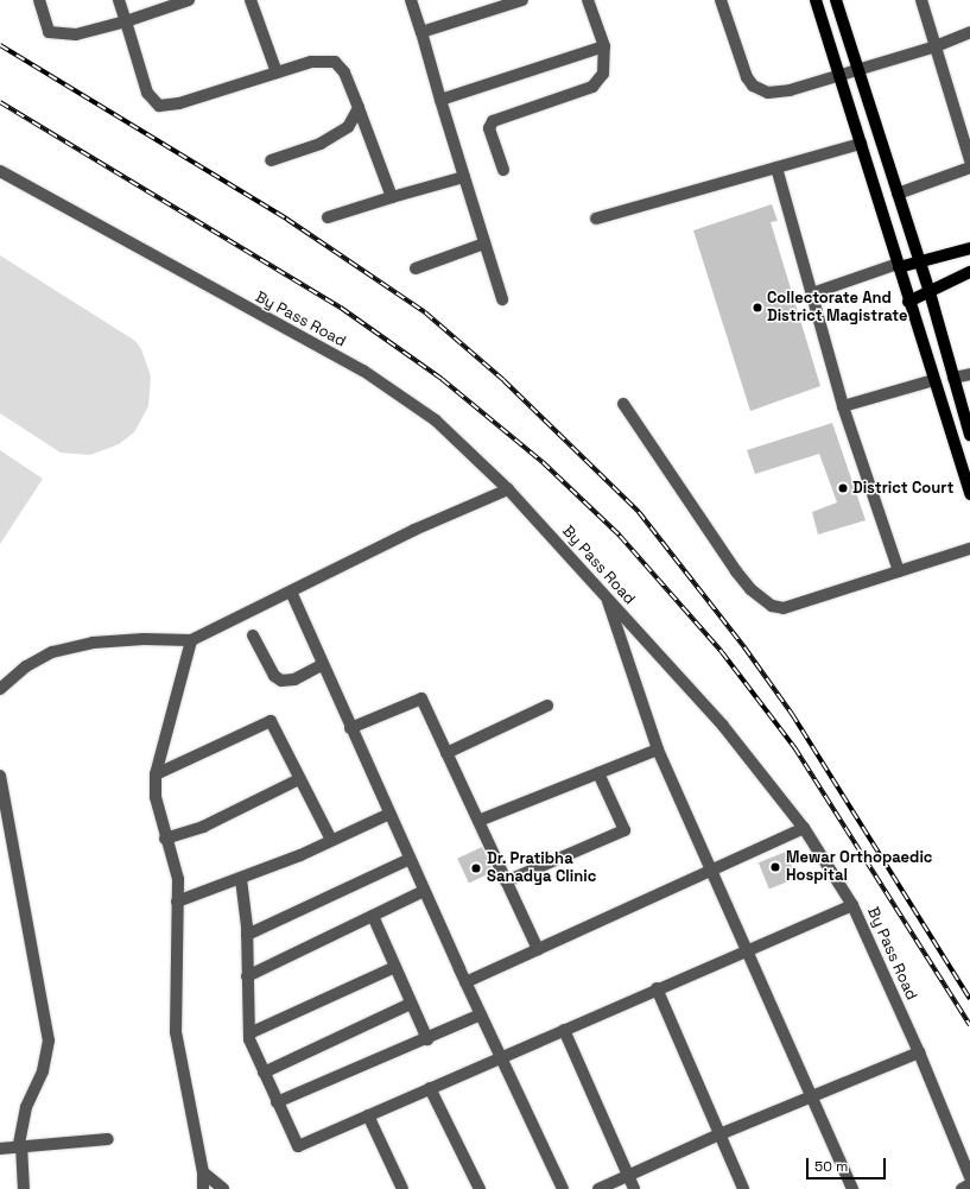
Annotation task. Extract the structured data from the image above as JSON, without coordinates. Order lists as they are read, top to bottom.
{
  "streets": {
    "street": ["By Pass Road"]
  },
  "places": [
    "Collectorate And District Magistrate",
    "District Court",
    "Mewar Orthopaedic Hospital",
    "Dr. Pratibha Sanadya Clinic"
  ],
  "scale_bar": "50 m"
}
